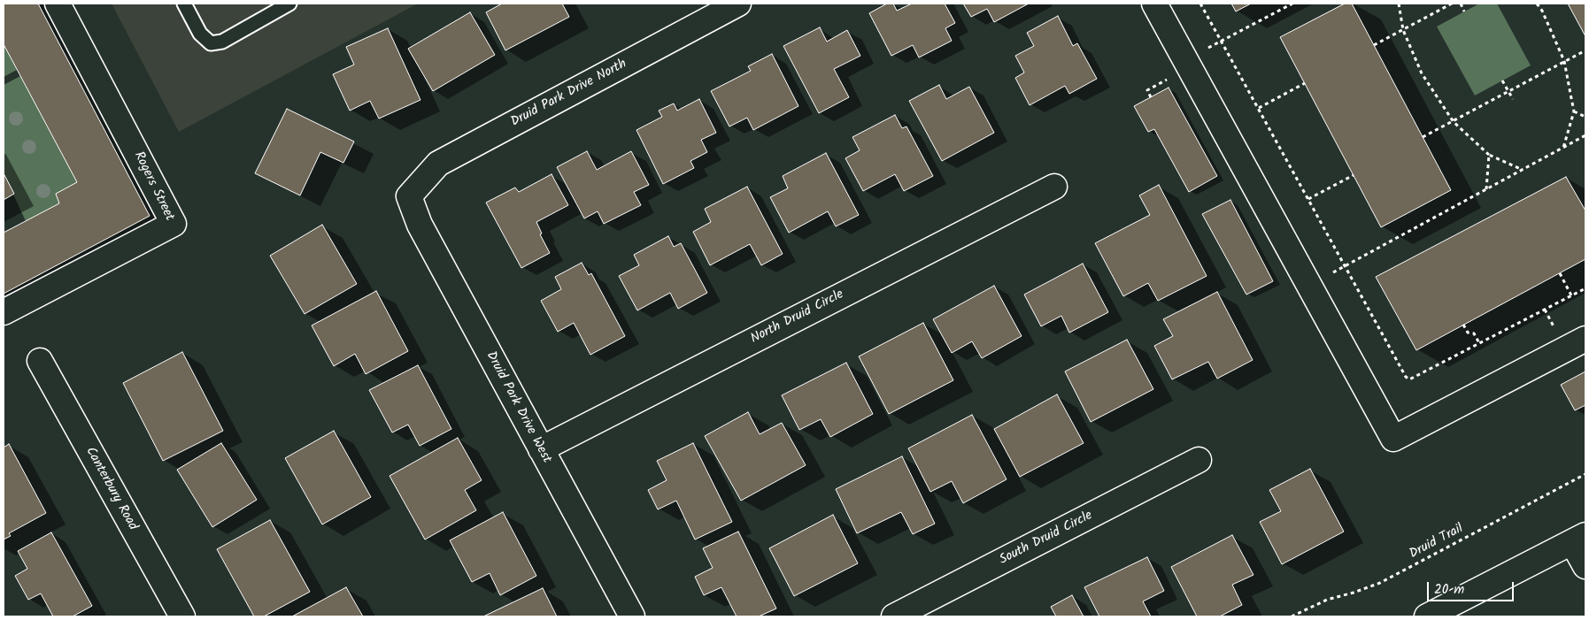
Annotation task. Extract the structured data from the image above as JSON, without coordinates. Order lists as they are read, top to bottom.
{
  "streets": {
    "street": [
      "Druid Park Drive North",
      "Rogers Street",
      "North Druid Circle",
      "Druid Park Drive West",
      "Canterbury Road",
      "South Druid Circle"
    ],
    "path": ["Druid Trail"]
  },
  "crossings": [
    ["Druid Park Drive North", "Druid Park Drive West"],
    ["North Druid Circle", "Druid Park Drive West"]
  ],
  "scale_bar": "20 m"
}
